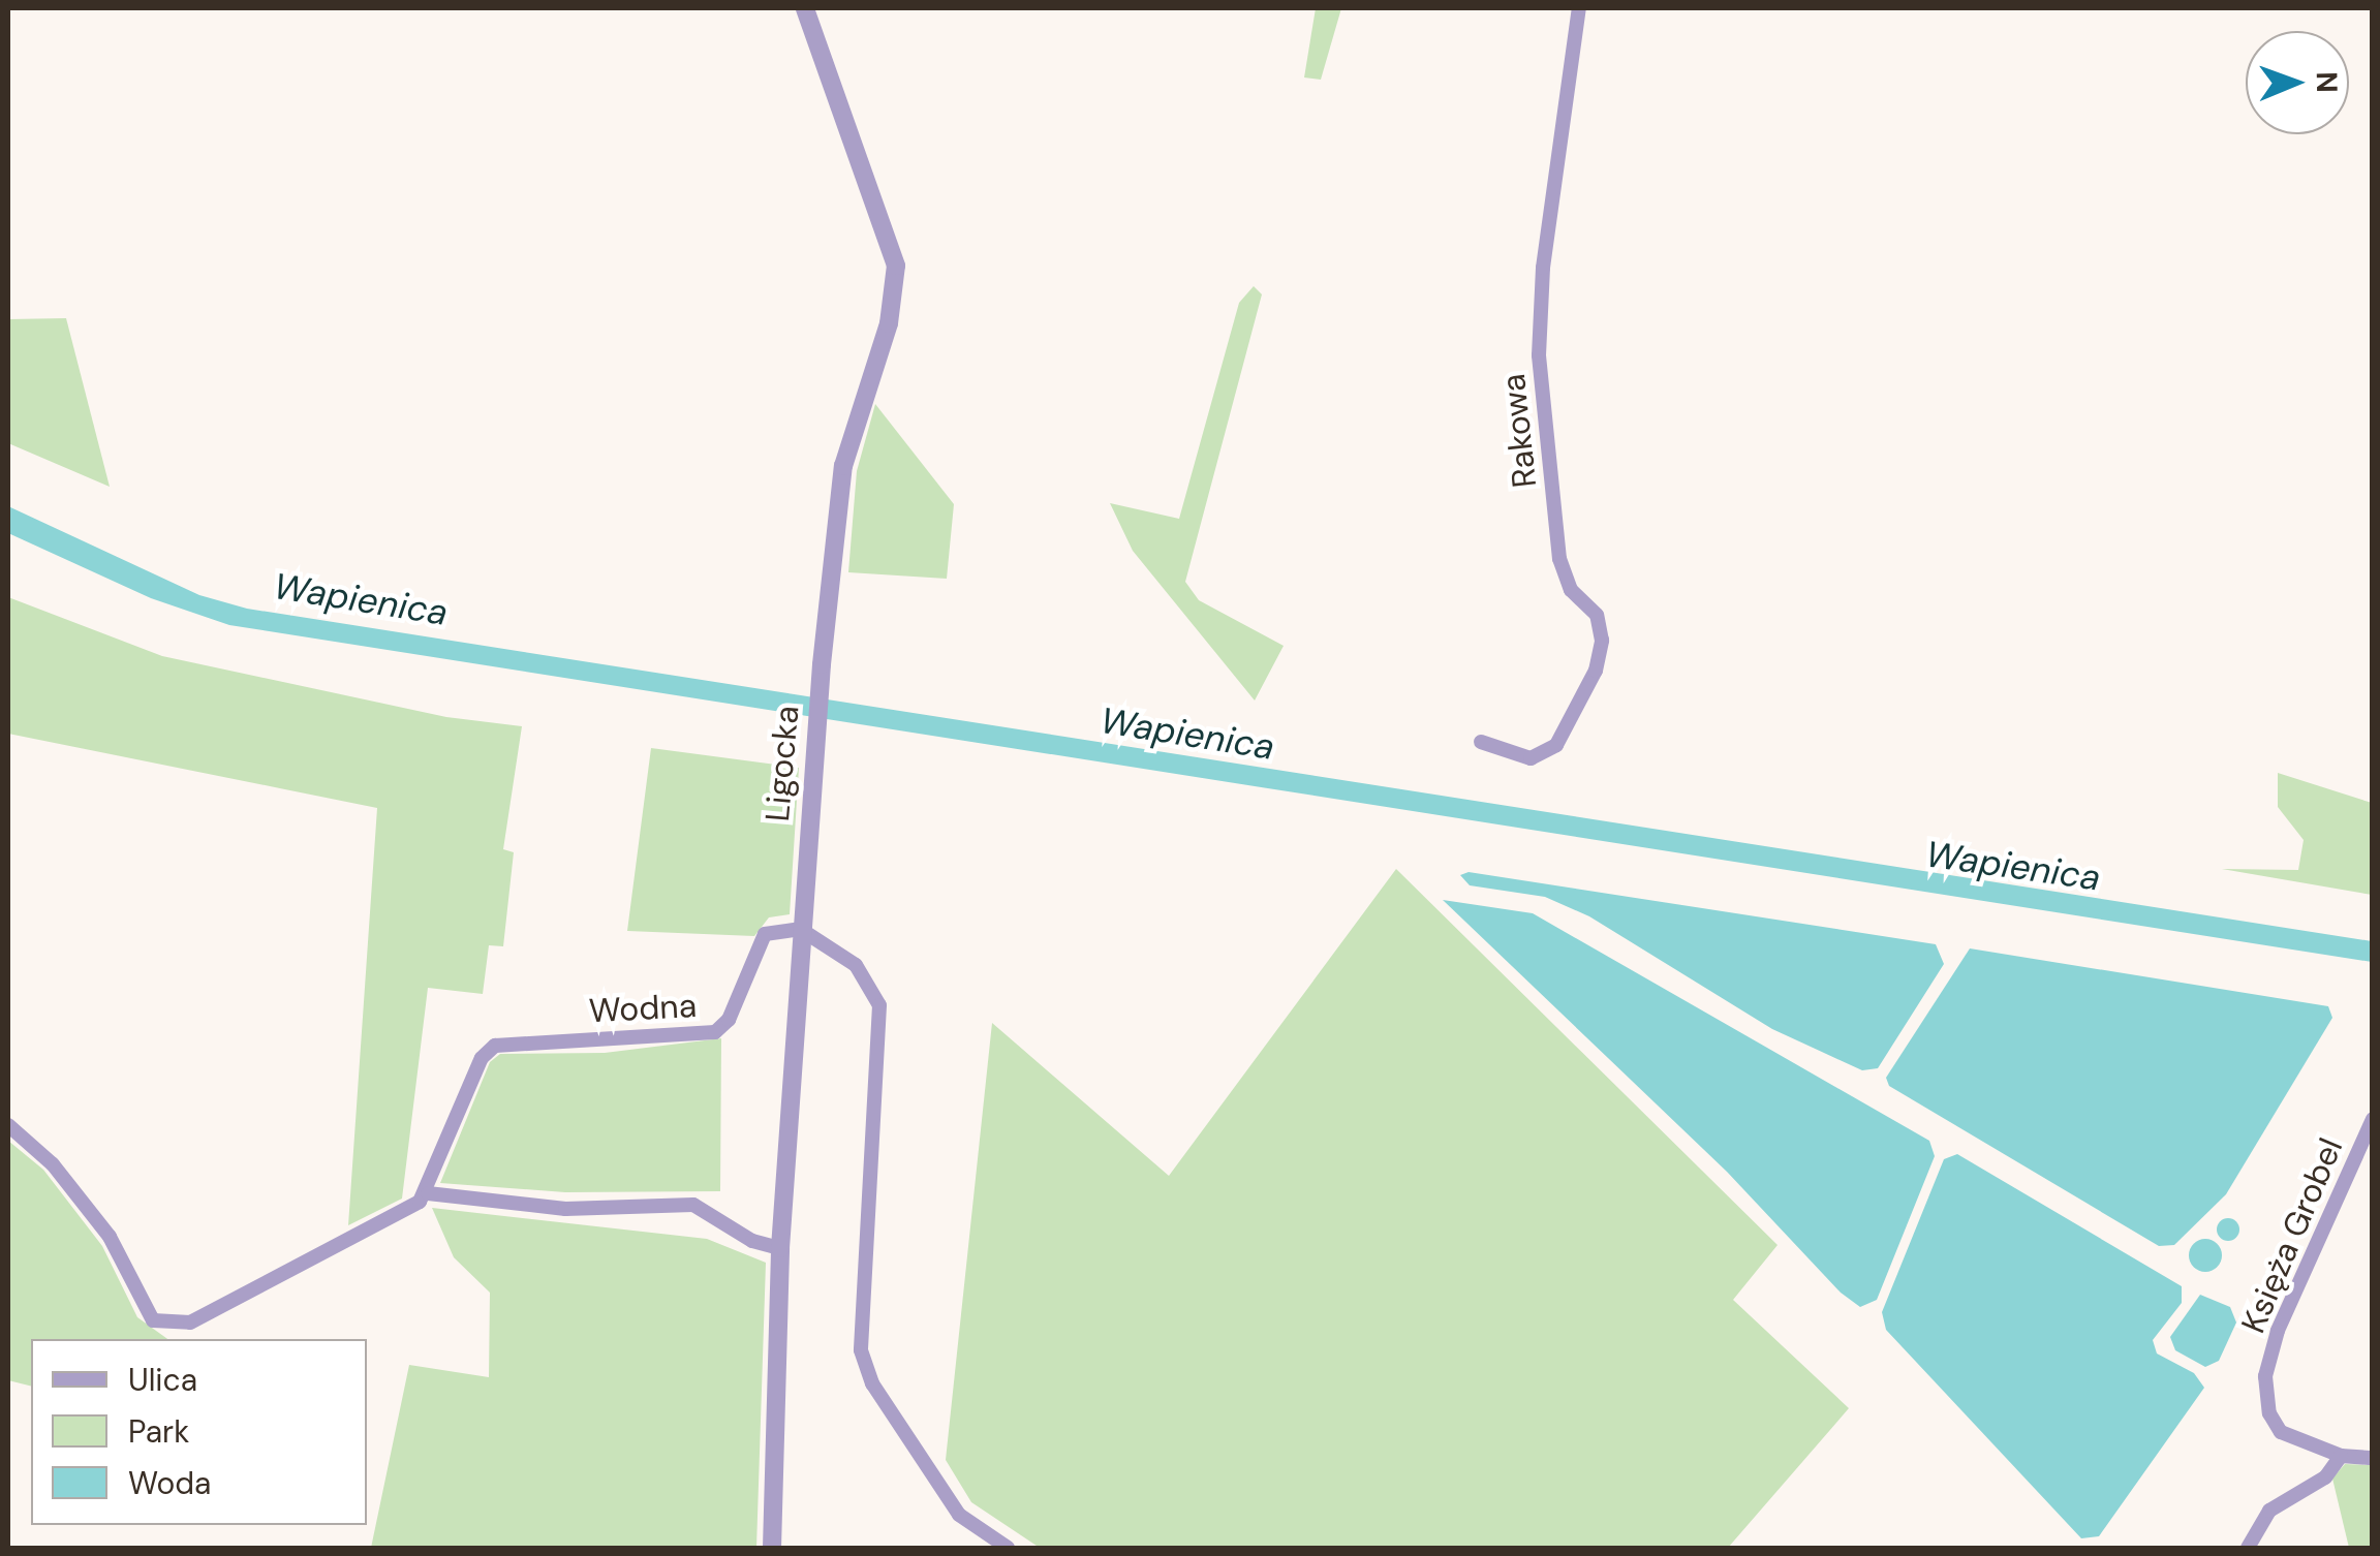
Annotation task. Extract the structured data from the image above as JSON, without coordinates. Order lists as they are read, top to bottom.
{
  "streets": {
    "street": [
      "Rakowa",
      "Ligocka",
      "Wodna",
      "Księża Grobel"
    ]
  },
  "crossings": [
    ["Ligocka", "Wodna"]
  ],
  "water": ["Wapienica"],
  "legend": ["Ulica", "Park", "Woda"],
  "north": "right"
}
